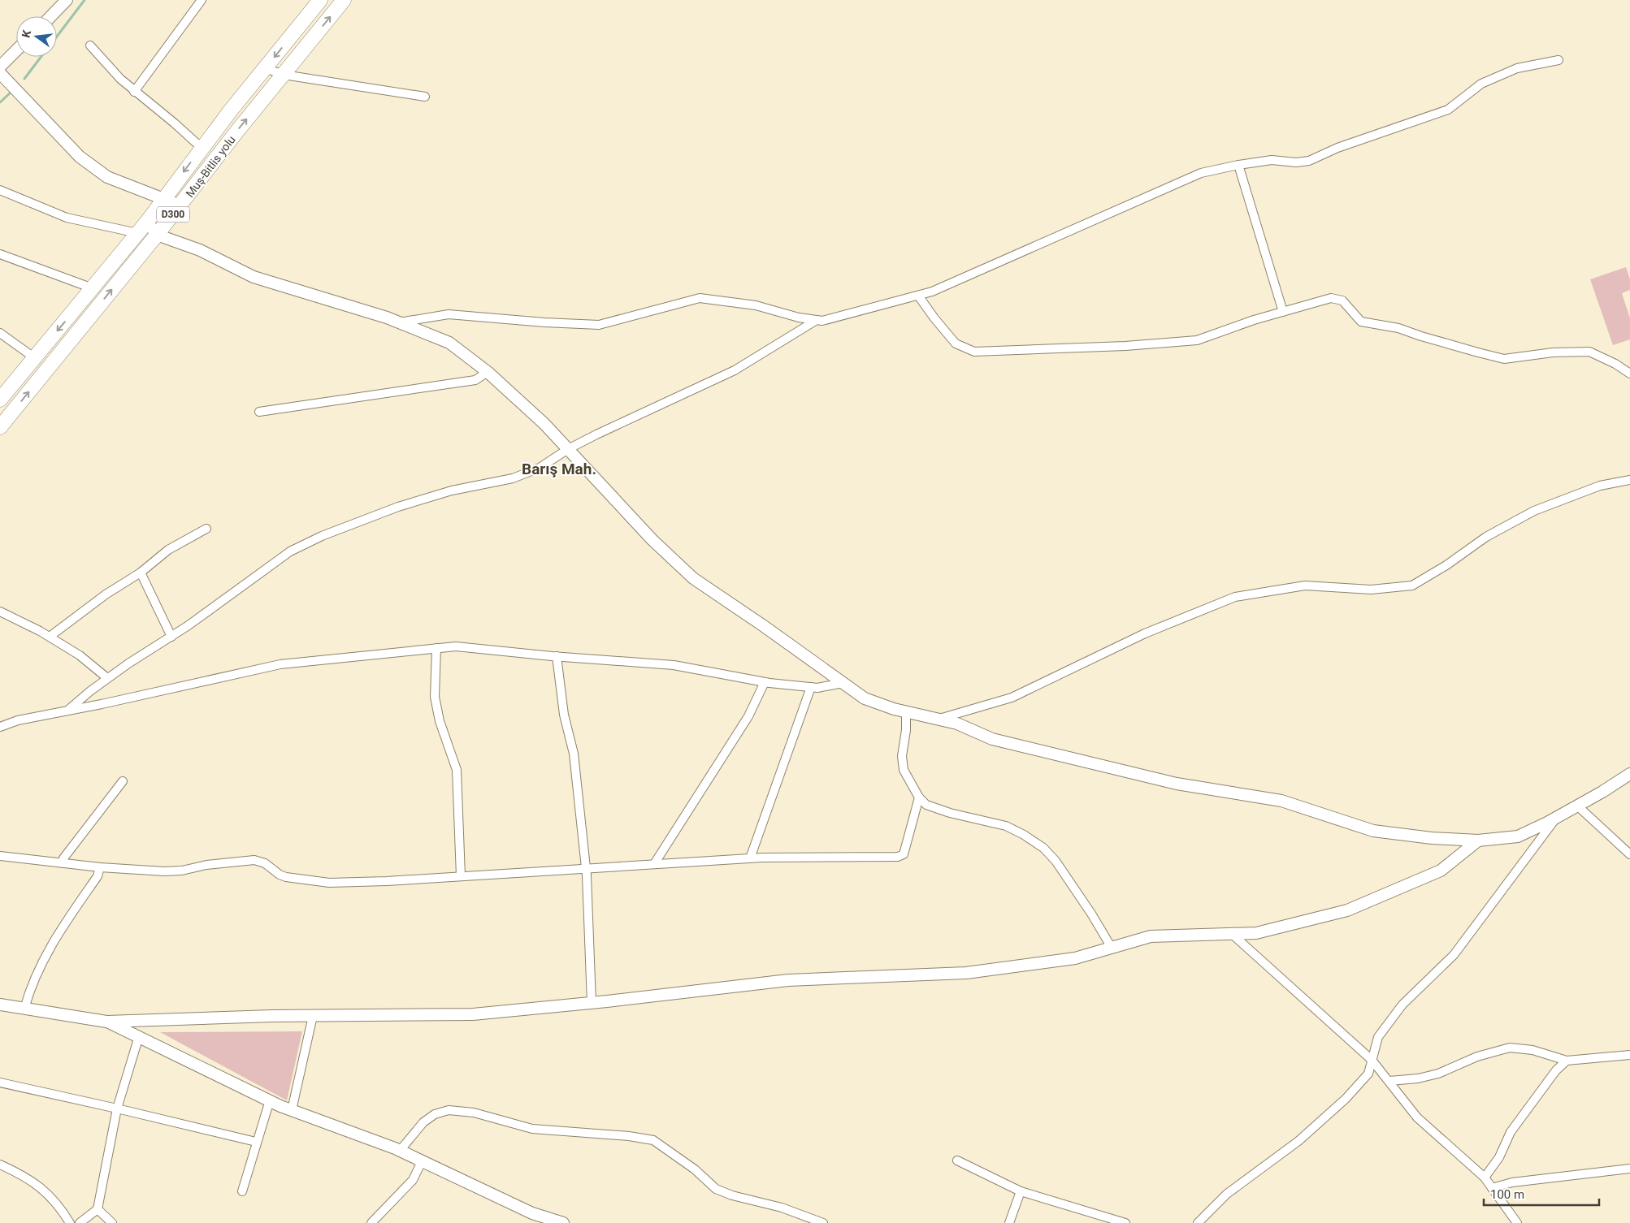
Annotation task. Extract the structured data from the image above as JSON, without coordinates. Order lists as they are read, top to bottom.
{
  "streets": {
    "highway": ["Muş-Bitlis yolu", "D300"]
  },
  "districts": ["Barış Mah."],
  "scale_bar": "100 m",
  "north": "left"
}
